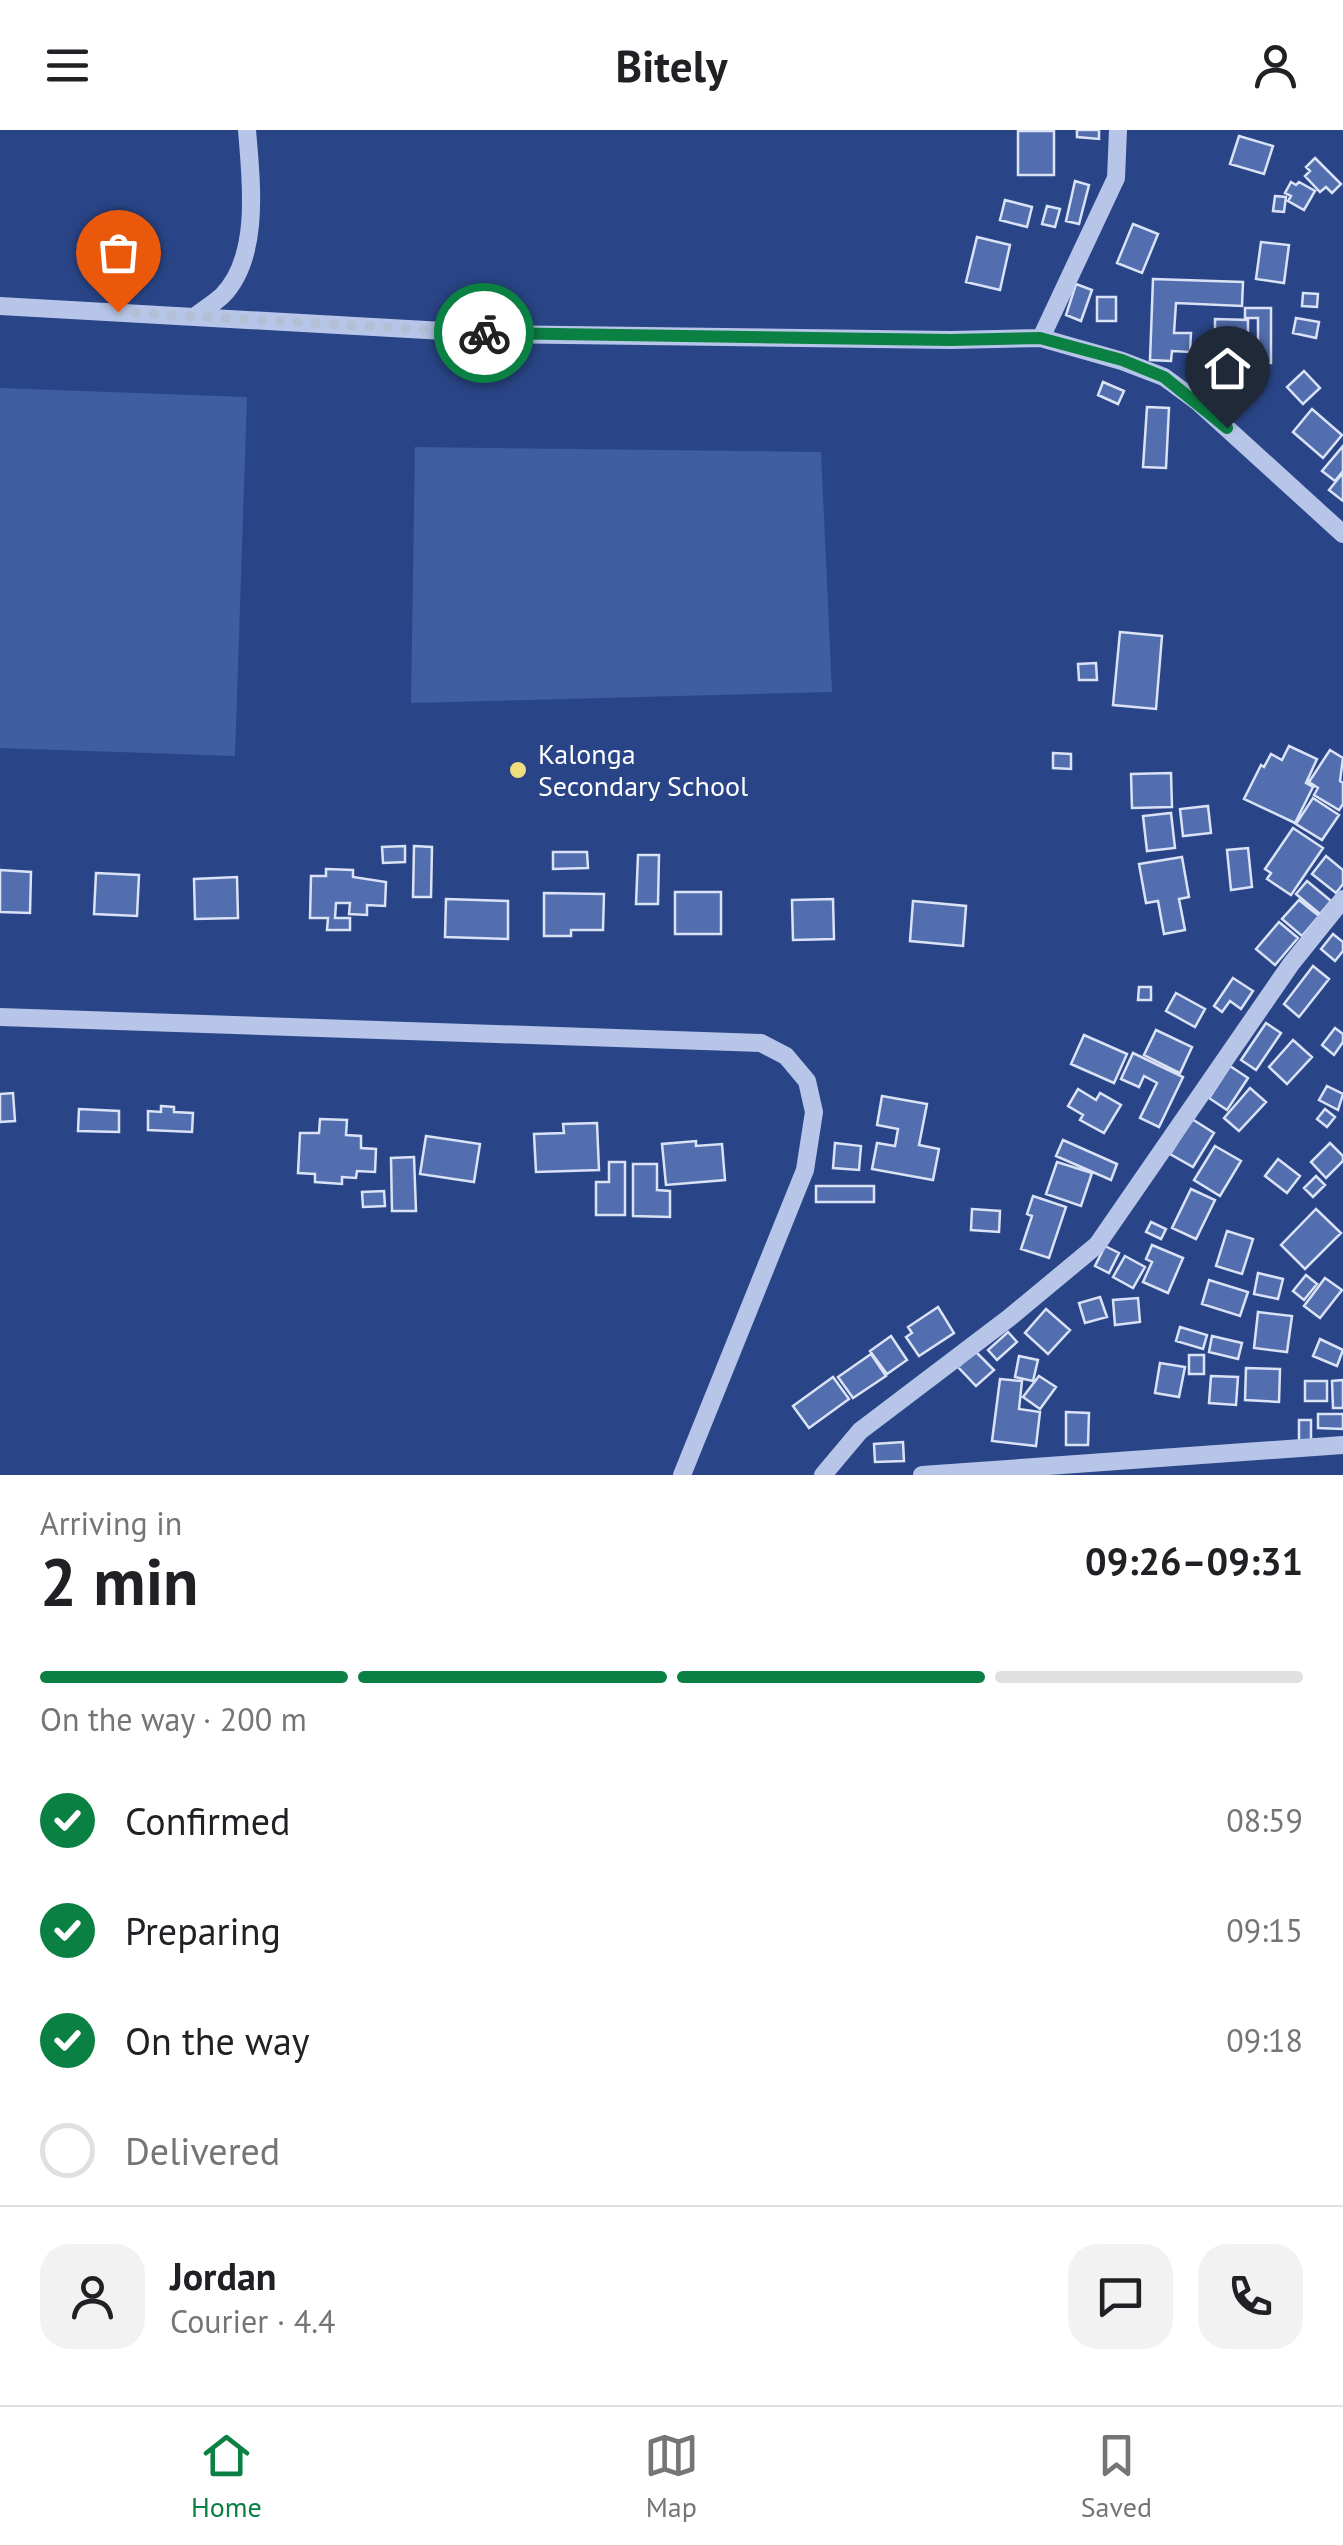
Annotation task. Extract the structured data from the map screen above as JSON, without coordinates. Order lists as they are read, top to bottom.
{
  "places": ["Kalonga Secondary School"],
  "page": {
    "header": "Bitely",
    "heading": ["2 min", "Arriving in", "09:26–09:31"],
    "panel": ["Jordan", "Courier · 4.4"],
    "bar": "On the way · 200 m",
    "list": [
      ["Confirmed", "08:59"],
      ["Preparing", "09:15"],
      ["On the way", "09:18"],
      "Delivered"
    ],
    "tabs": ["Home", "Map", "Saved"]
  }
}
